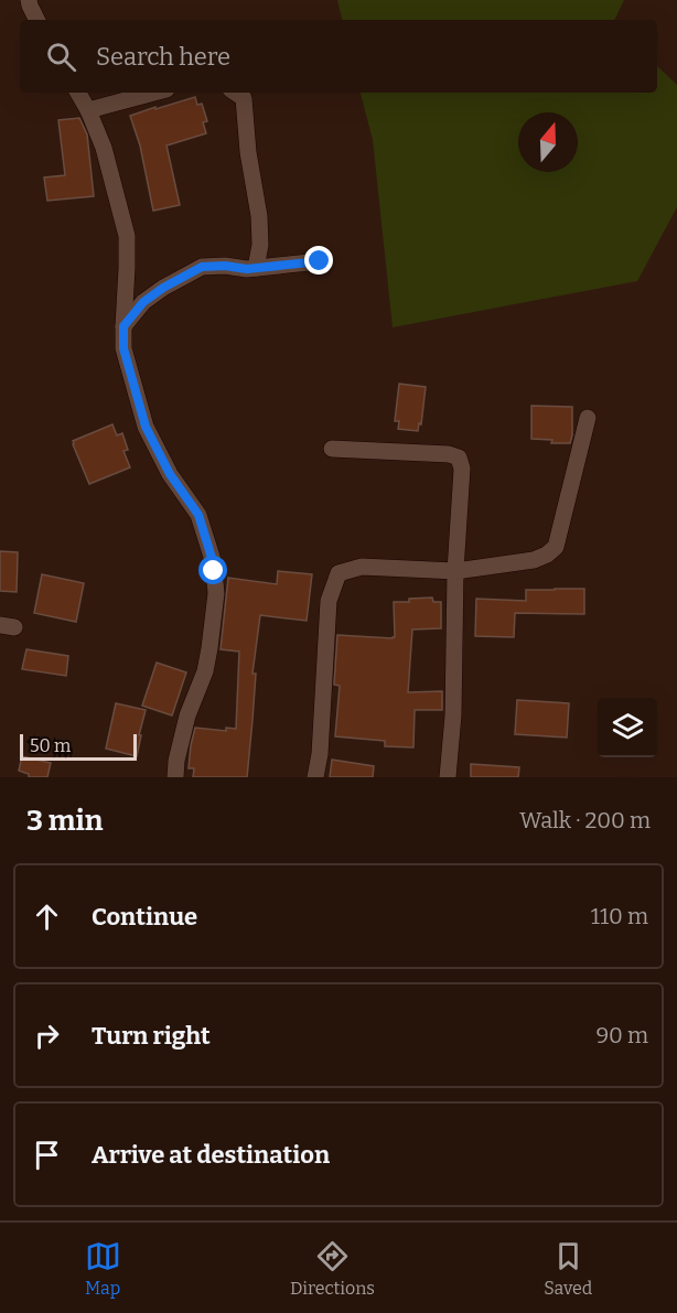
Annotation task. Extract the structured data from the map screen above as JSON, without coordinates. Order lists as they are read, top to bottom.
{
  "scale_bar": "50 m",
  "north": "top",
  "page": {
    "search": "Search here",
    "scale": "50 m",
    "heading": ["3 min", "Walk · 200 m"],
    "list": [
      ["Continue", "110 m"],
      ["Turn right", "90 m"],
      "Arrive at destination"
    ],
    "nav": ["Map", "Directions", "Saved"]
  }
}
